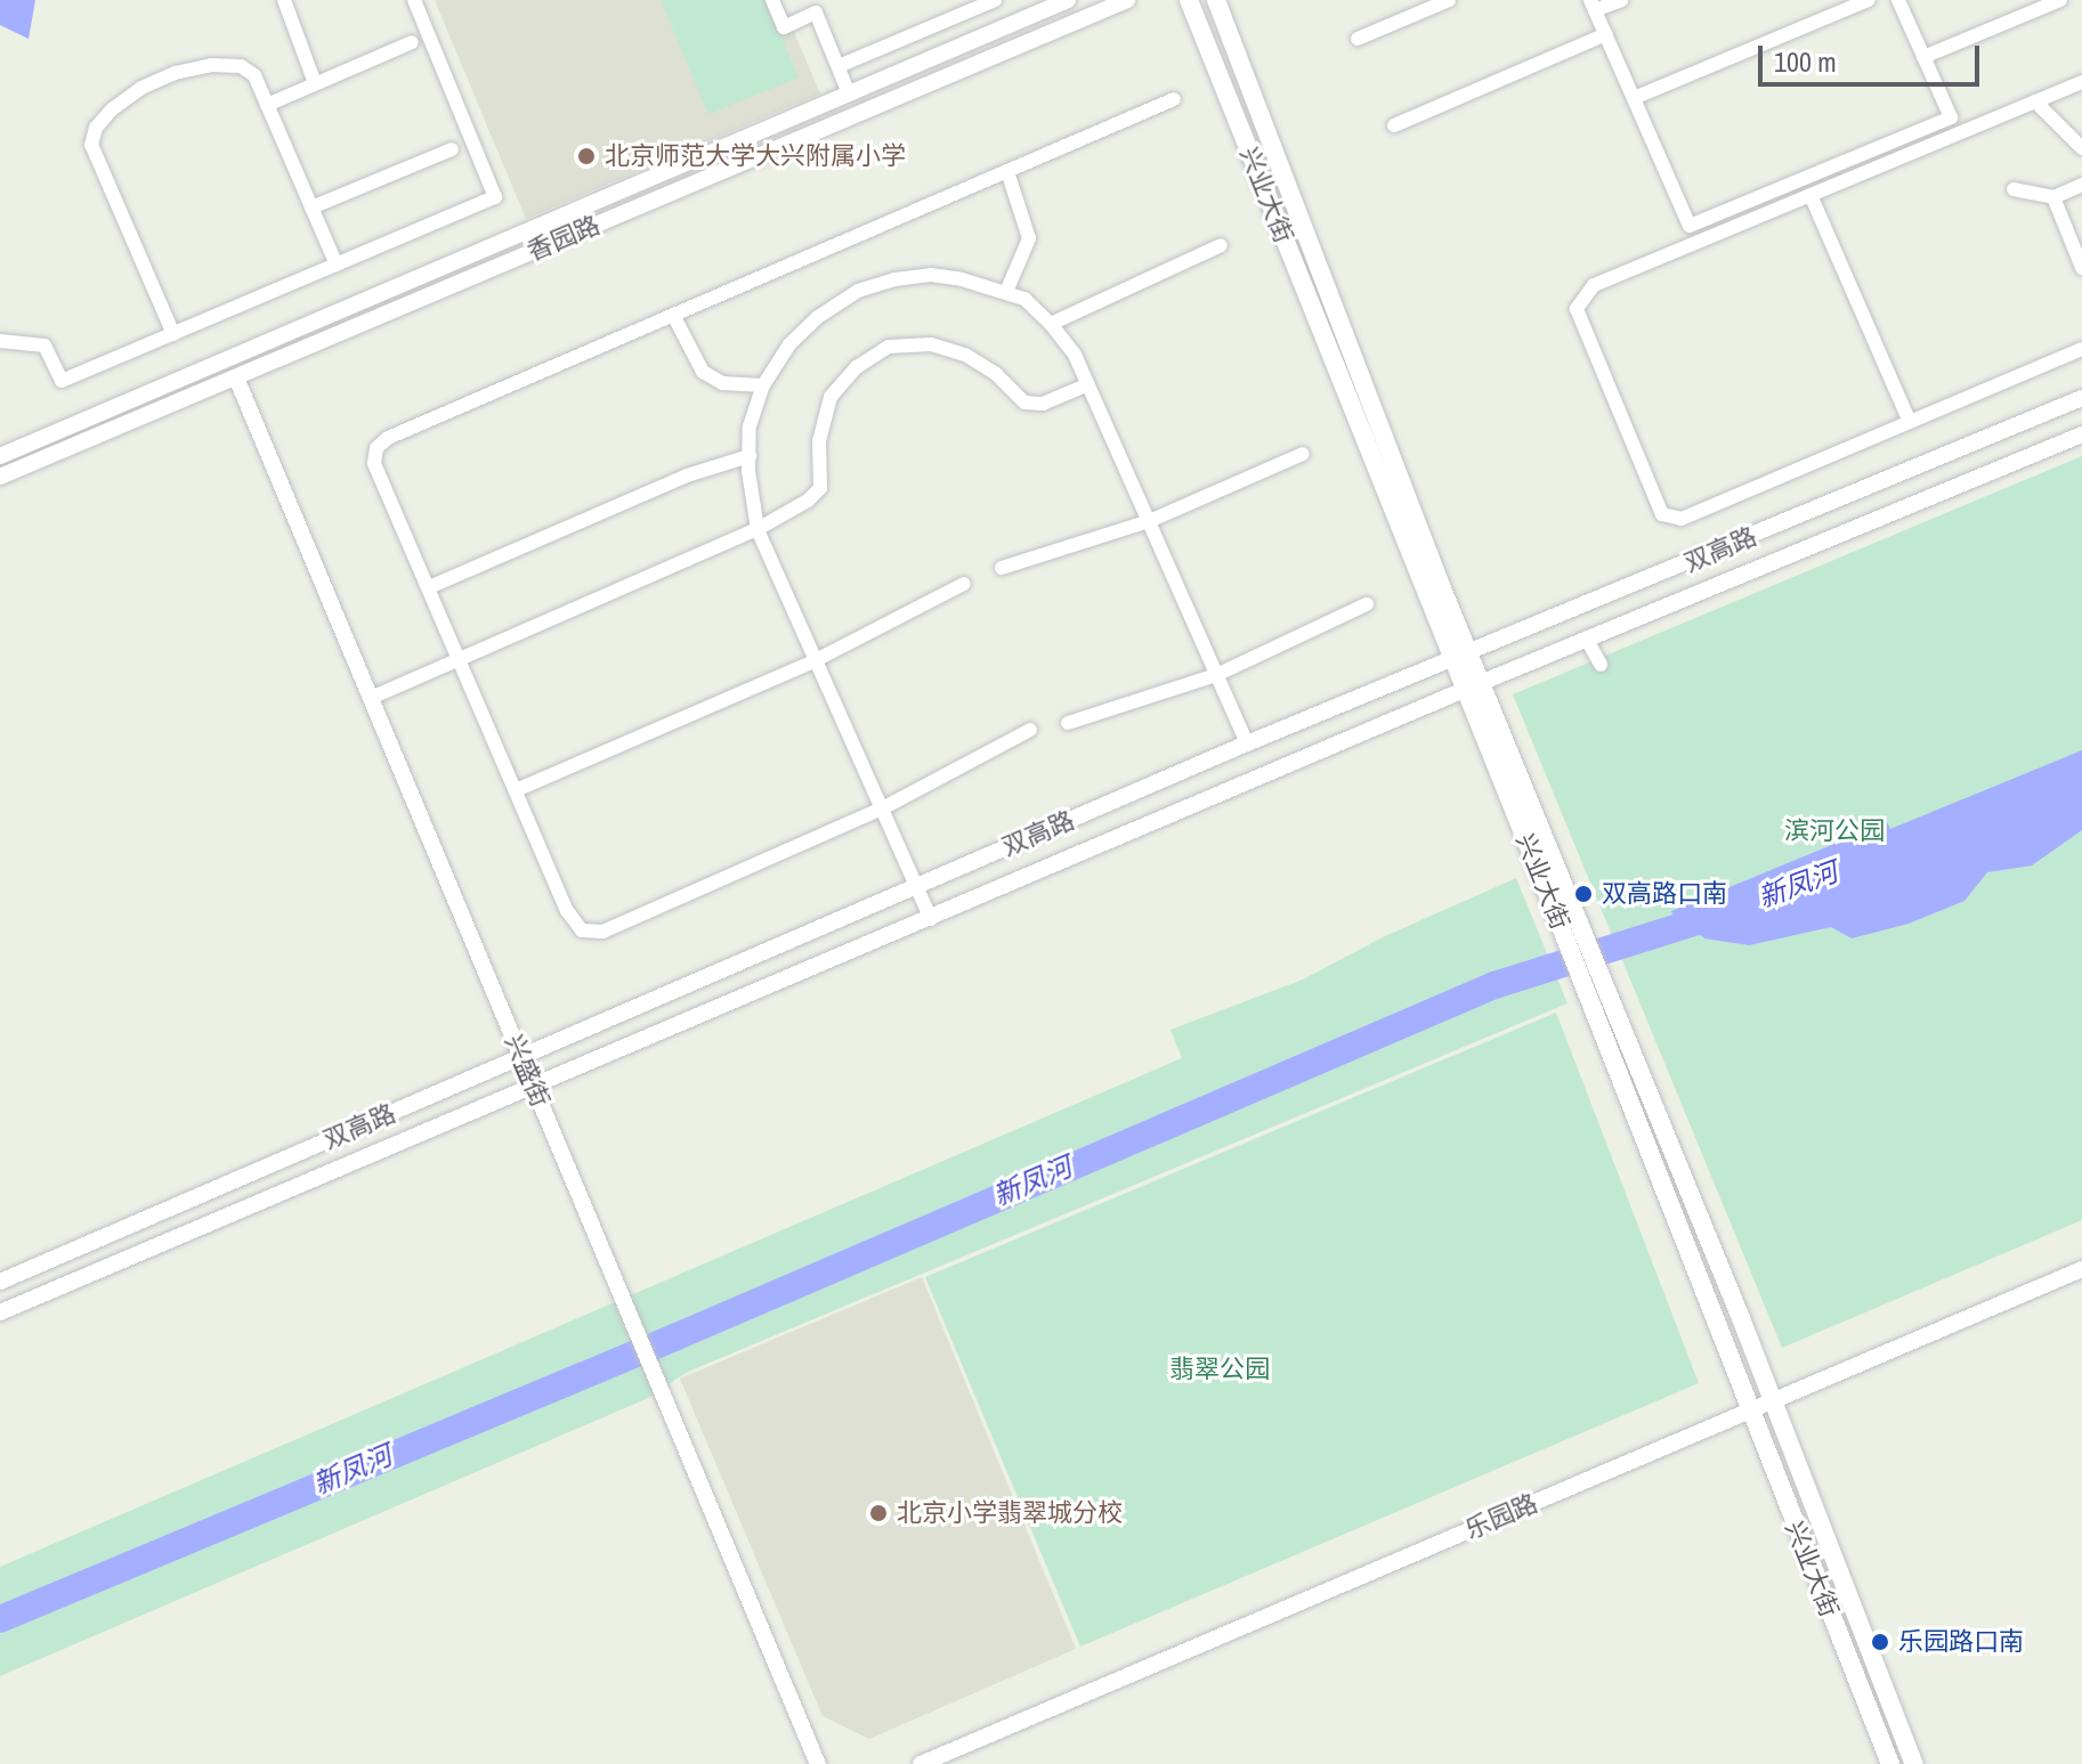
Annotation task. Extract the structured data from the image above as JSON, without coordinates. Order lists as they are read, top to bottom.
{
  "streets": {
    "main road": ["兴业大街"],
    "street": [
      "香园路",
      "双高路",
      "兴盛街",
      "乐园路"
    ]
  },
  "crossings": [
    ["兴业大街", "双高路"],
    ["兴业大街", "乐园路"],
    ["香园路", "兴盛街"],
    ["双高路", "兴盛街"]
  ],
  "water": ["新凤河"],
  "parks": ["滨河公园", "翡翠公园"],
  "places": [
    "北京师范大学大兴附属小学",
    "双高路口南",
    "北京小学翡翠城分校",
    "乐园路口南"
  ],
  "scale_bar": "100 m"
}
